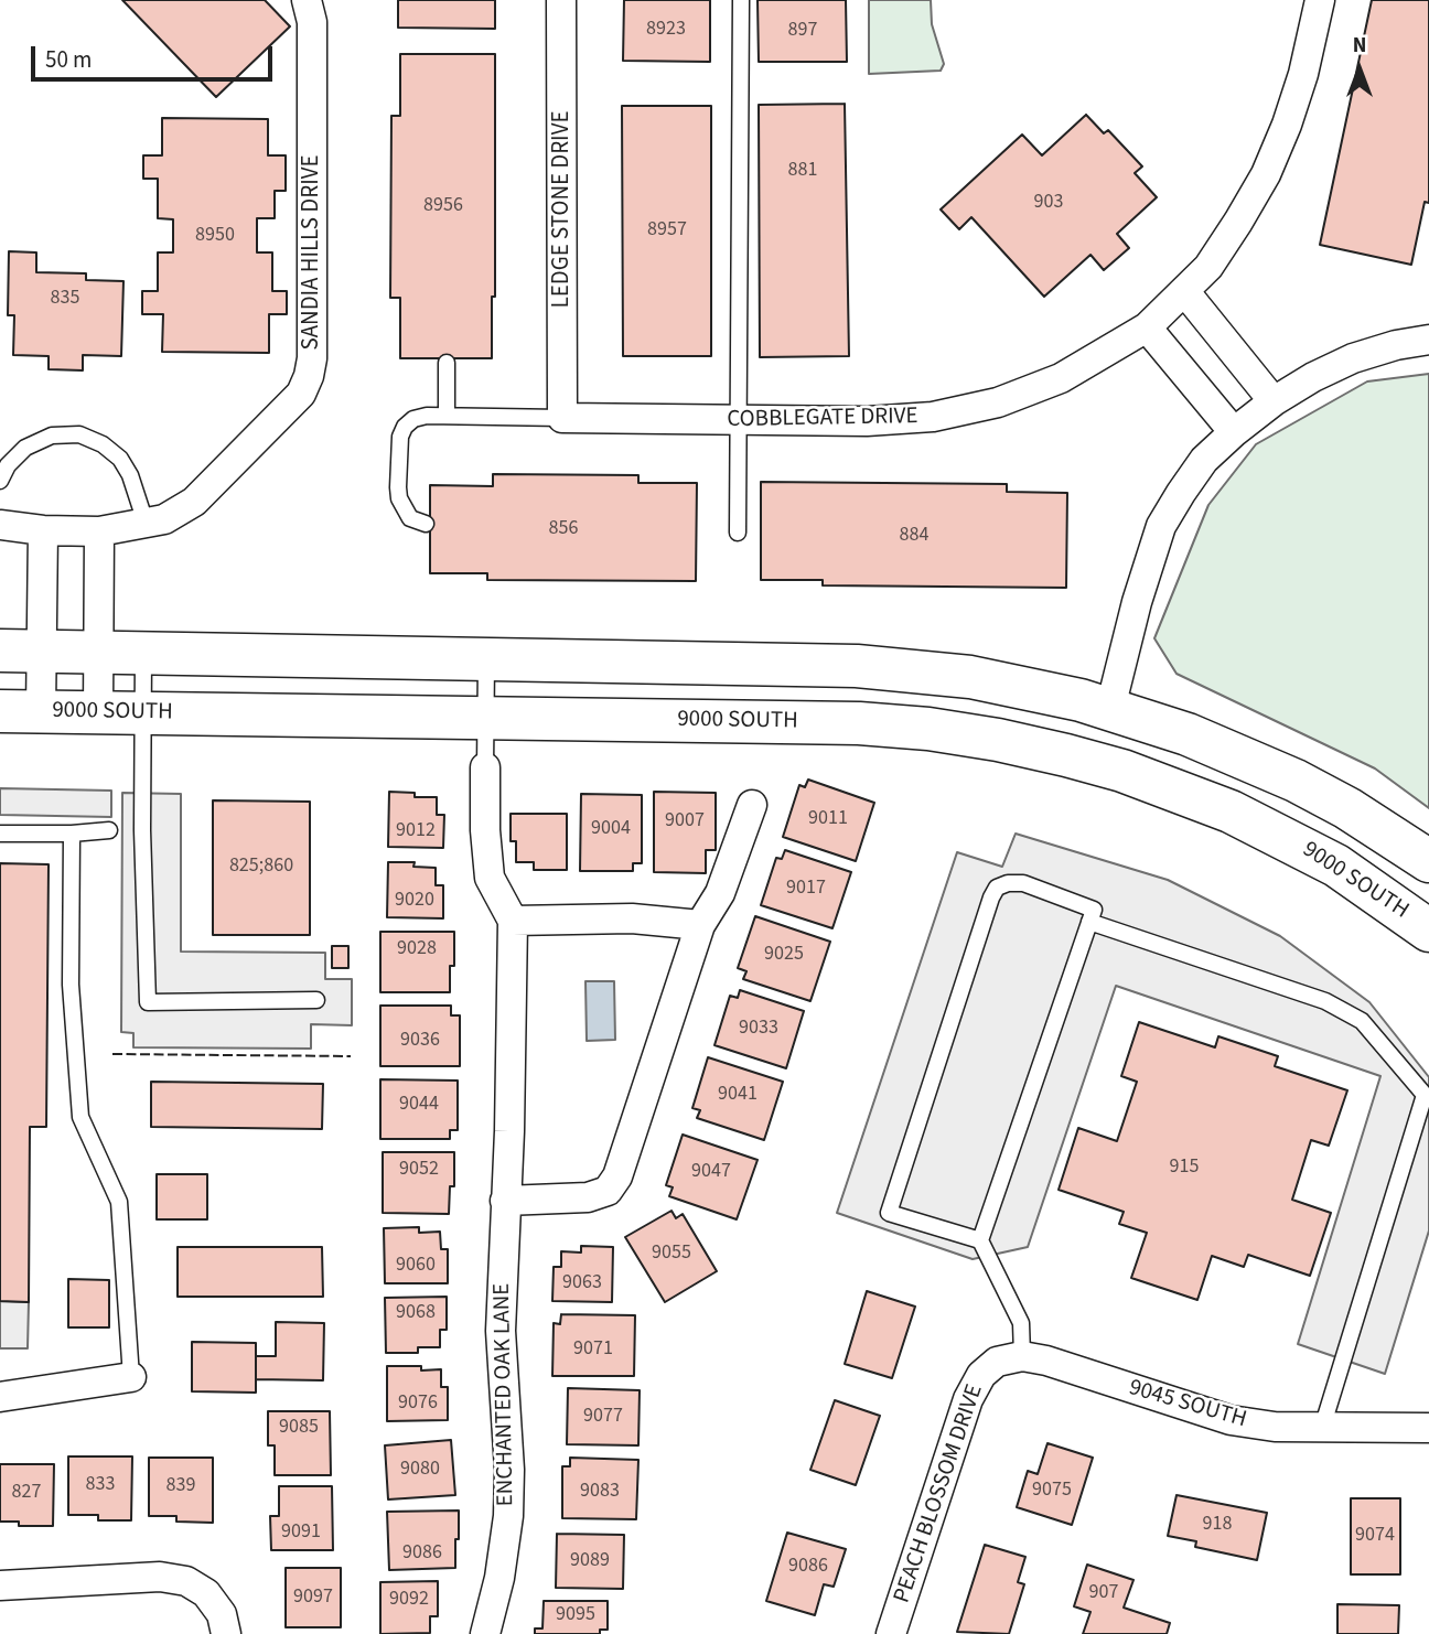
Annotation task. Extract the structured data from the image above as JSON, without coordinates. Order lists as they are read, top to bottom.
{
  "streets": {
    "main road": ["9000 SOUTH"],
    "street": [
      "LEDGE STONE DRIVE",
      "SANDIA HILLS DRIVE",
      "COBBLEGATE DRIVE",
      "ENCHANTED OAK LANE",
      "9045 SOUTH",
      "PEACH BLOSSOM DRIVE"
    ]
  },
  "crossings": [
    ["LEDGE STONE DRIVE", "COBBLEGATE DRIVE"],
    ["9045 SOUTH", "PEACH BLOSSOM DRIVE"]
  ],
  "house_numbers": [
    "8923",
    "897",
    "881",
    "903",
    "8956",
    "8957",
    "8950",
    "835",
    "856",
    "884",
    "9011",
    "9007",
    "9004",
    "9012",
    "825;860",
    "9017",
    "9020",
    "9028",
    "9025",
    "9033",
    "9036",
    "9041",
    "9044",
    "915",
    "9052",
    "9047",
    "9055",
    "9060",
    "9063",
    "9068",
    "9071",
    "9076",
    "9077",
    "9085",
    "9080",
    "833",
    "839",
    "9075",
    "9083",
    "827",
    "918",
    "9091",
    "9074",
    "9086",
    "9089",
    "9086",
    "907",
    "9097",
    "9092",
    "9095"
  ],
  "scale_bar": "50 m",
  "north": "top"
}
